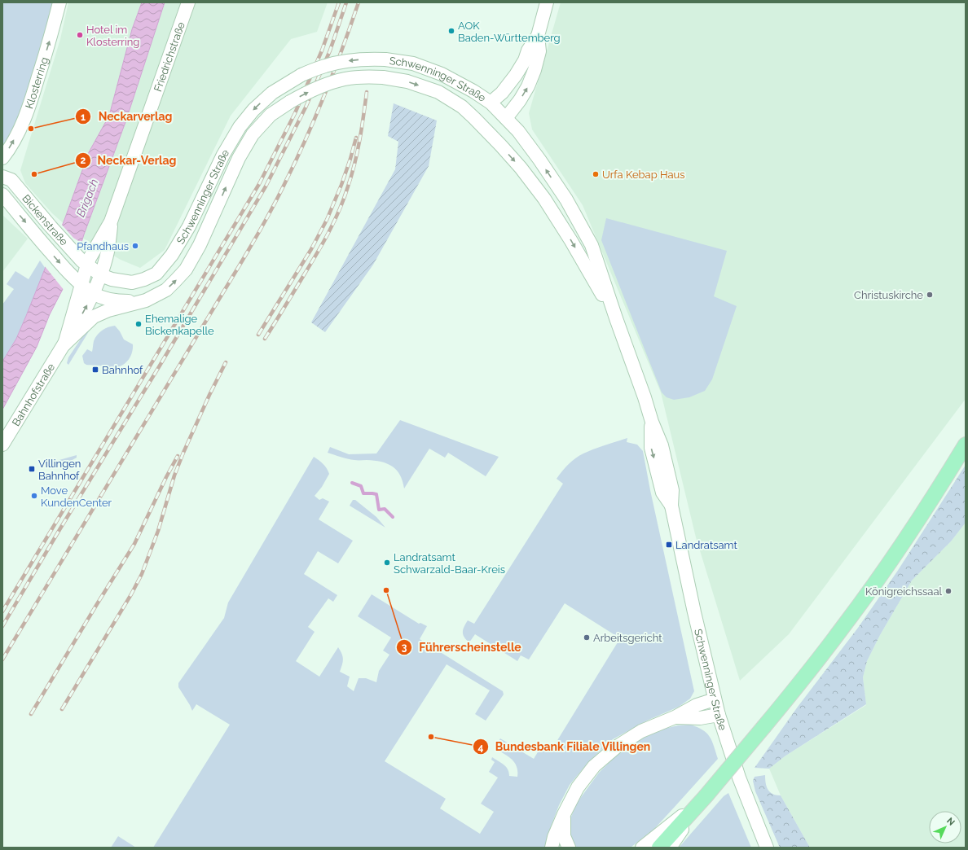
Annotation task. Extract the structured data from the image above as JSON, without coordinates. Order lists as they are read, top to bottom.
{
  "streets": {
    "main road": [
      "Friedrichstraße",
      "Schwenninger Straße",
      "Klosterring",
      "Bickenstraße",
      "Bahnhofstraße"
    ]
  },
  "crossings": [
    ["Friedrichstraße", "Schwenninger Straße"],
    ["Friedrichstraße", "Bickenstraße"],
    ["Friedrichstraße", "Bahnhofstraße"],
    ["Schwenninger Straße", "Bickenstraße"],
    ["Schwenninger Straße", "Bahnhofstraße"],
    ["Bickenstraße", "Bahnhofstraße"]
  ],
  "one_way": ["Klosterring"],
  "water": ["Brigach"],
  "places": {
    "other": [
      "AOK Baden-Württemberg",
      "Hotel im Klosterring",
      "Neckarverlag",
      "Neckar-Verlag",
      "Urfa Kebap Haus",
      "Pfandhaus",
      "Christuskirche",
      "Ehemalige Bickenkapelle",
      "Move KundenCenter",
      "Landratsamt Schwarzald-Baar-Kreis",
      "Führerscheinstelle",
      "Königreichssaal",
      "Arbeitsgericht",
      "Bundesbank Filiale Villingen"
    ],
    "transit": ["Bahnhof", "Villingen Bahnhof", "Landratsamt"]
  },
  "north": "top right"
}
